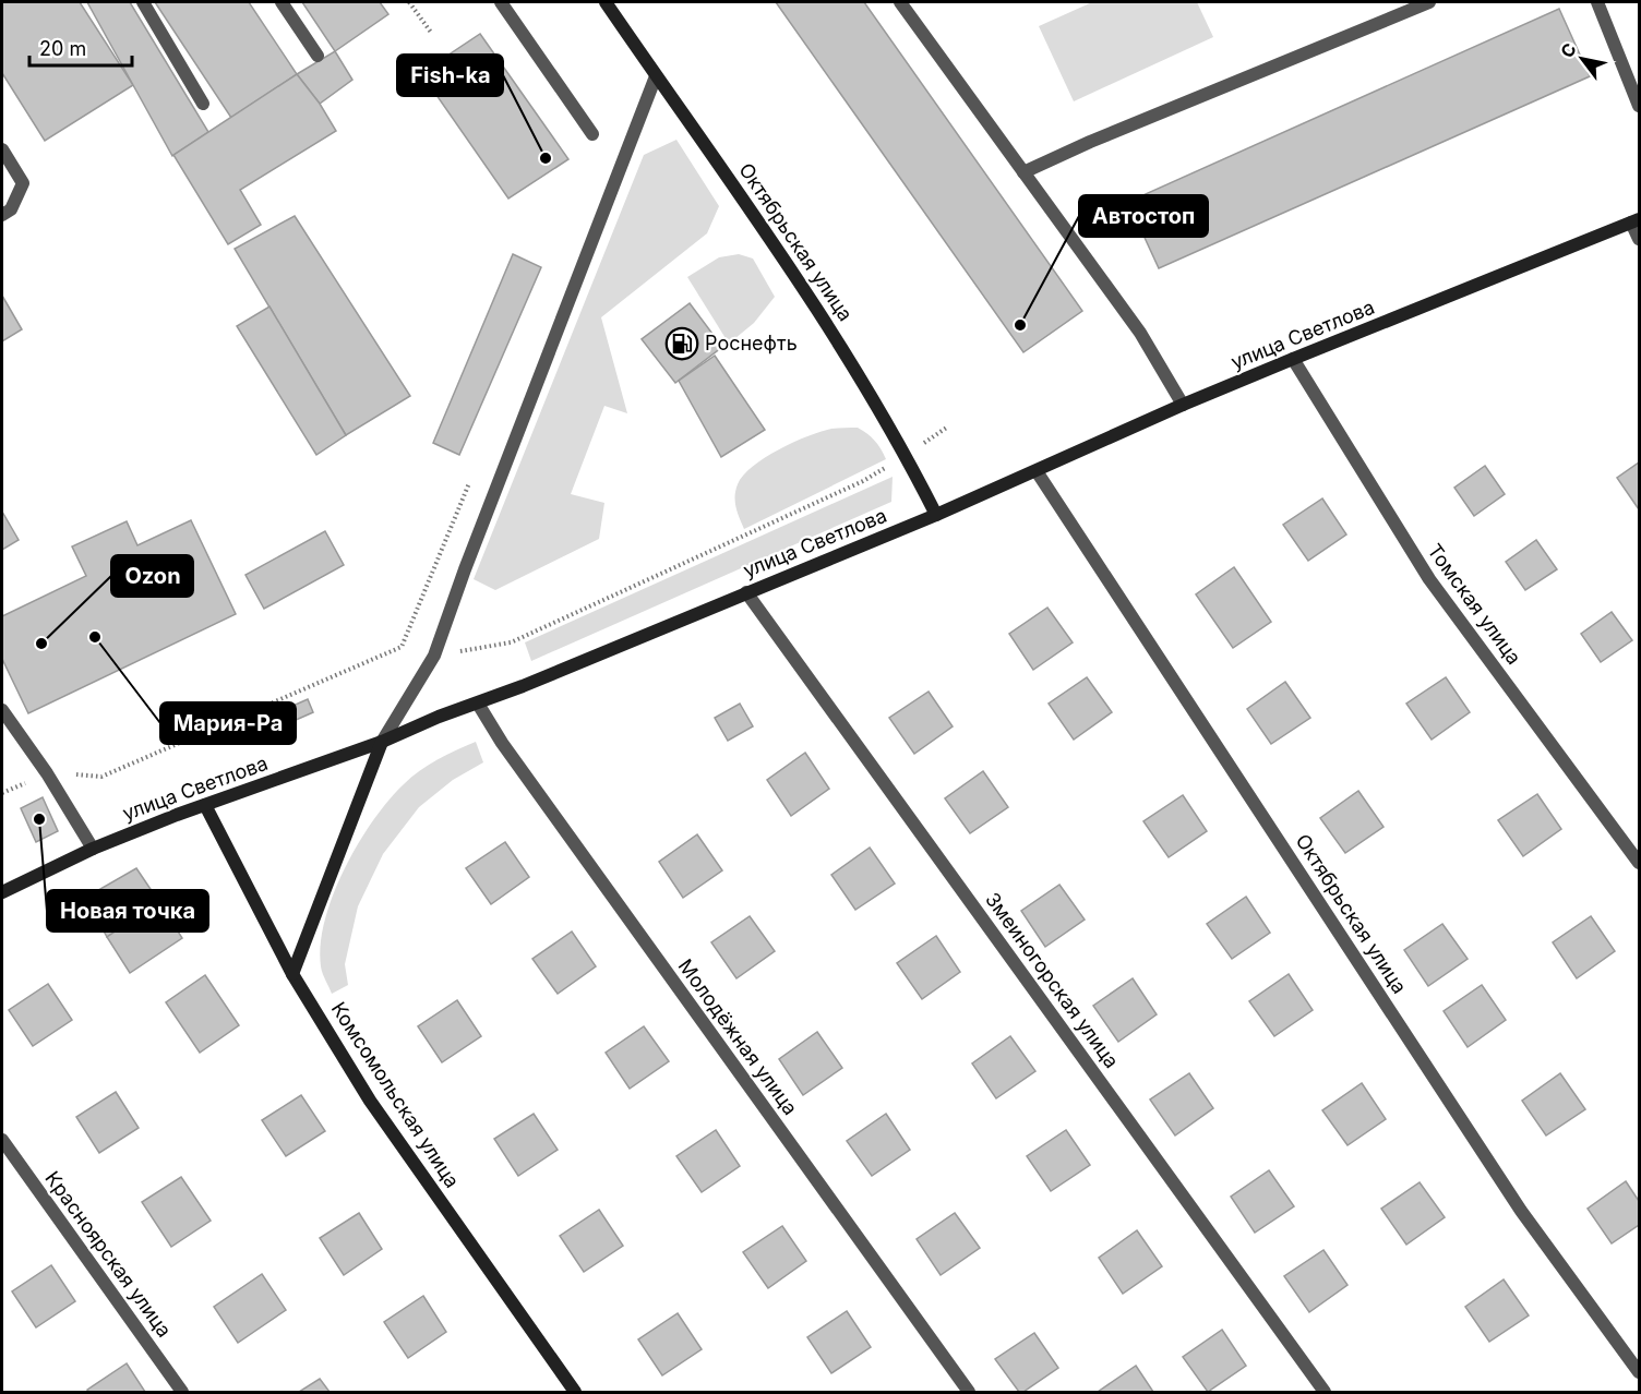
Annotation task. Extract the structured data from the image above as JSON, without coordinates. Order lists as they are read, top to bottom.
{
  "streets": {
    "main road": ["Октябрьская улица", "улица Светлова", "Комсомольская улица"],
    "street": [
      "Томская улица",
      "Змеиногорская улица",
      "Молодёжная улица",
      "Красноярская улица"
    ]
  },
  "crossings": [
    ["Октябрьская улица", "улица Светлова"],
    ["улица Светлова", "Томская улица"],
    ["улица Светлова", "Змеиногорская улица"],
    ["улица Светлова", "Молодёжная улица"],
    ["улица Светлова", "Комсомольская улица"]
  ],
  "places": {
    "other": [
      "Fish-ka",
      "Автостоп",
      "Мария-Ра",
      "Ozon",
      "Новая точка"
    ],
    "fuel station": ["Роснефть"]
  },
  "scale_bar": "20 m",
  "north": "top left"
}
